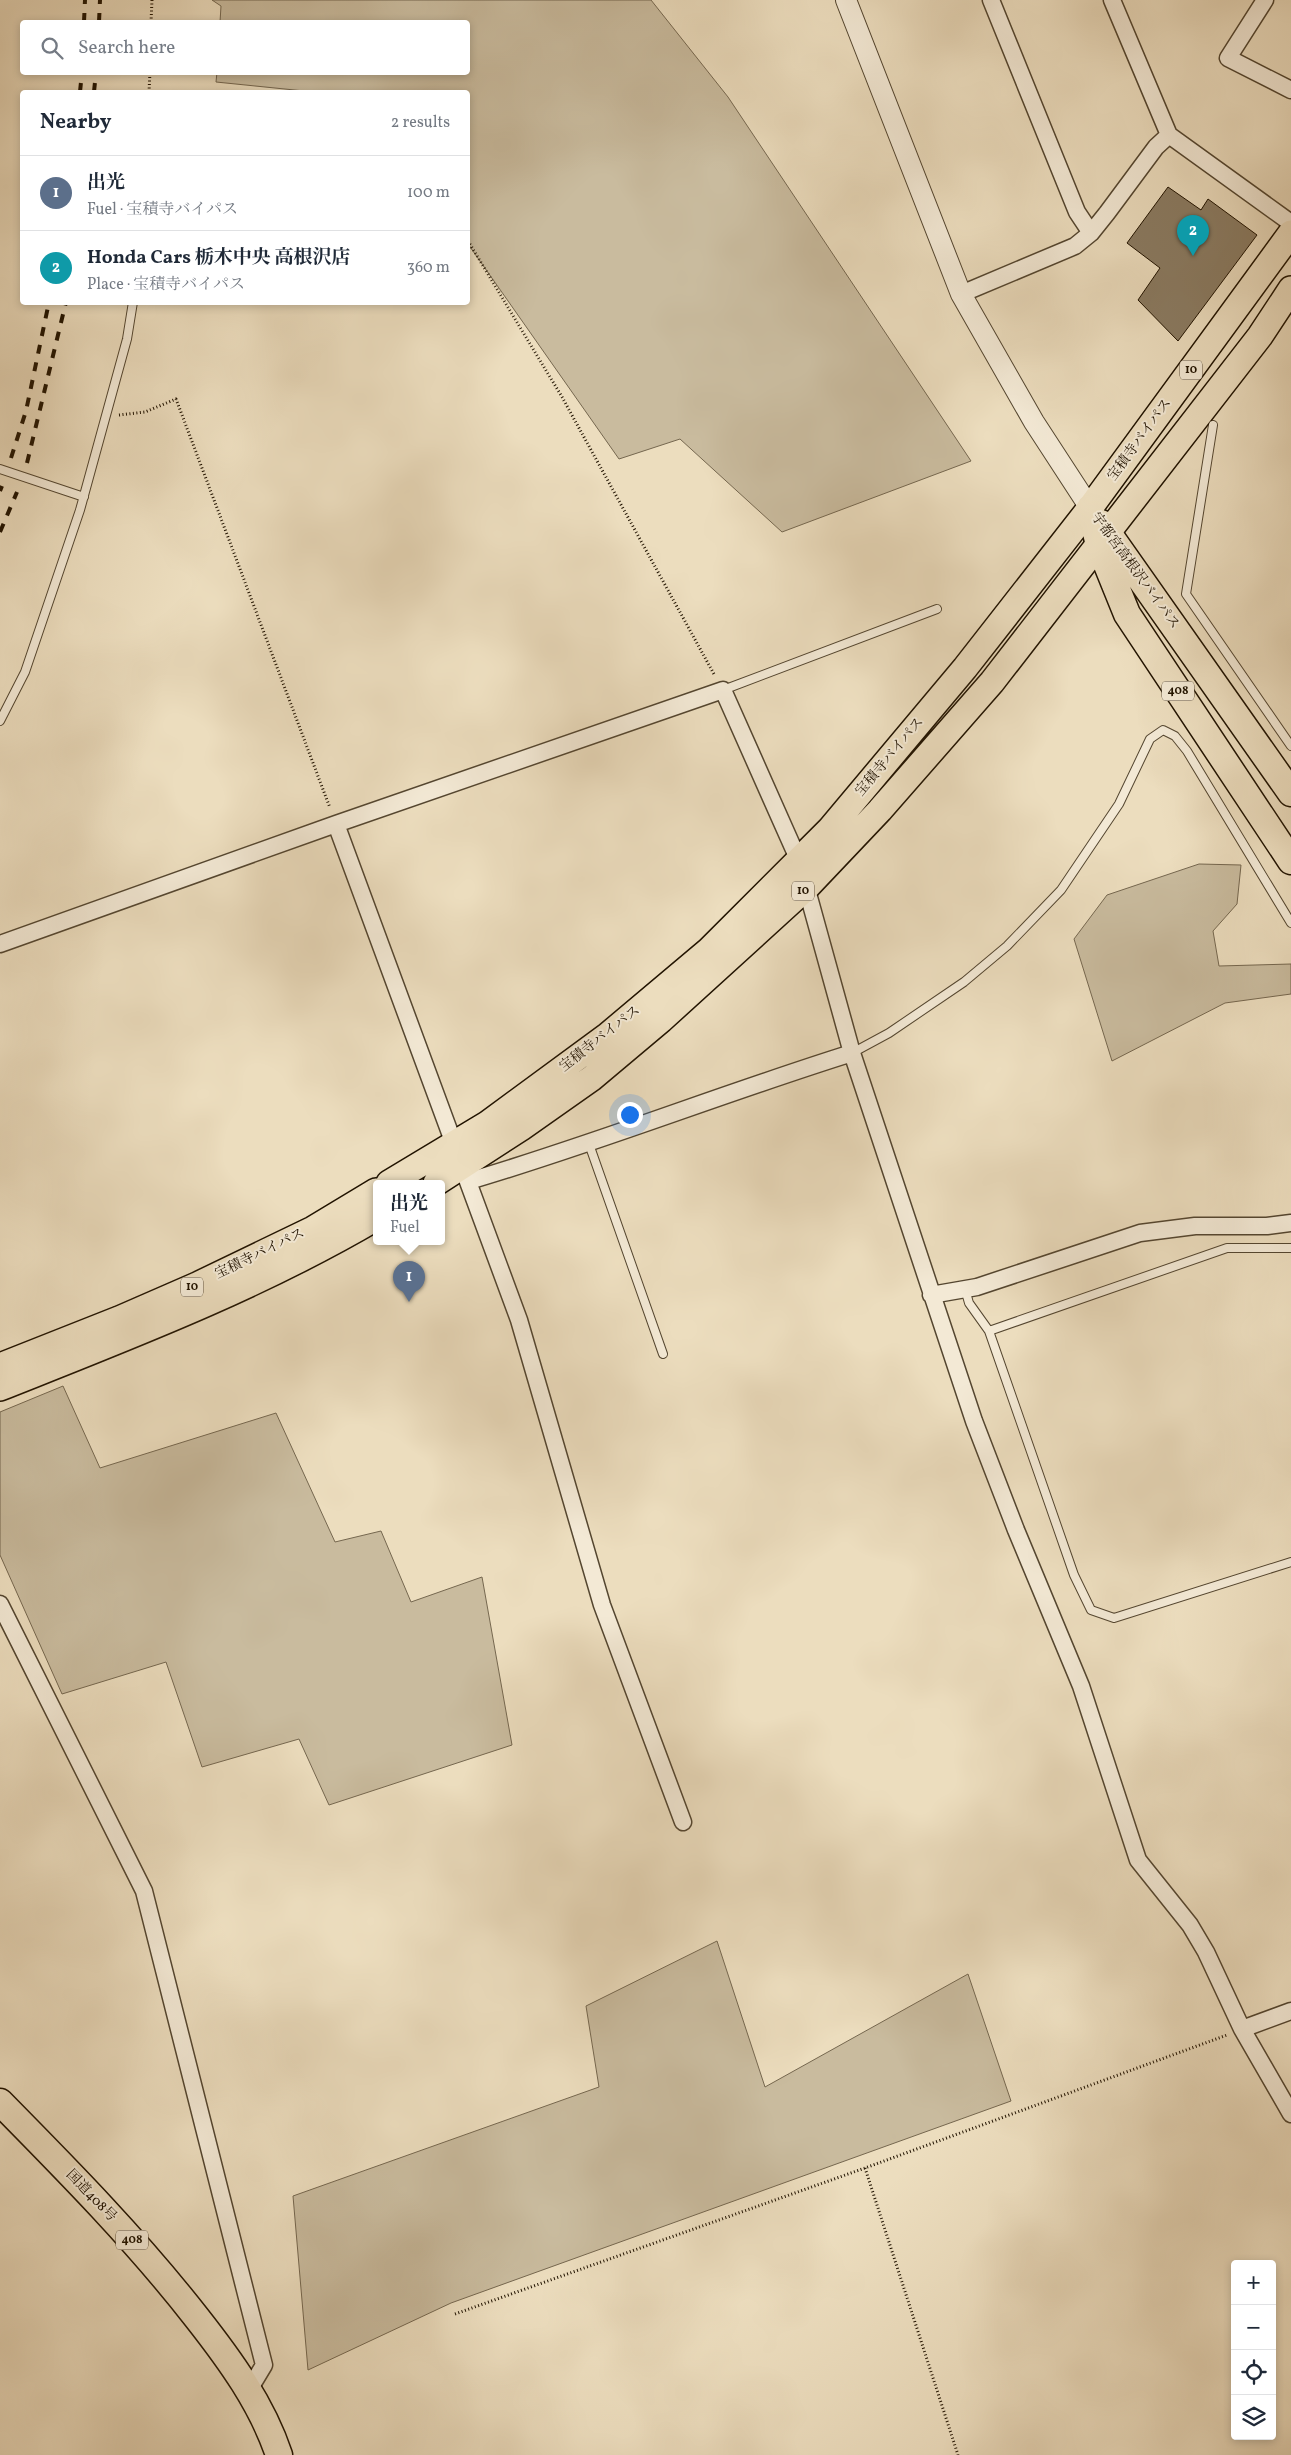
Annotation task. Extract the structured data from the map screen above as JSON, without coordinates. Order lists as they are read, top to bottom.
{
  "streets": {
    "highway": ["宇都宮高根沢バイパス", "408", "国道408号"],
    "main road": ["10", "宝積寺バイパス"]
  },
  "crossings": [
    ["宝積寺バイパス", "宇都宮高根沢バイパス"],
    ["408", "国道408号"]
  ],
  "page": {
    "search": "Search here",
    "heading": ["Nearby", "2 results"],
    "list": [
      {
        "mark": "1",
        "name": "出光",
        "note": "Fuel · 宝積寺バイパス",
        "value": "100 m"
      },
      {
        "mark": "2",
        "name": "Honda Cars 栃木中央 高根沢店",
        "note": "Place · 宝積寺バイパス",
        "value": "360 m"
      }
    ],
    "pins": ["2", "1"],
    "popup": ["出光", "Fuel"],
    "map_buttons": ["+", "−"]
  }
}
